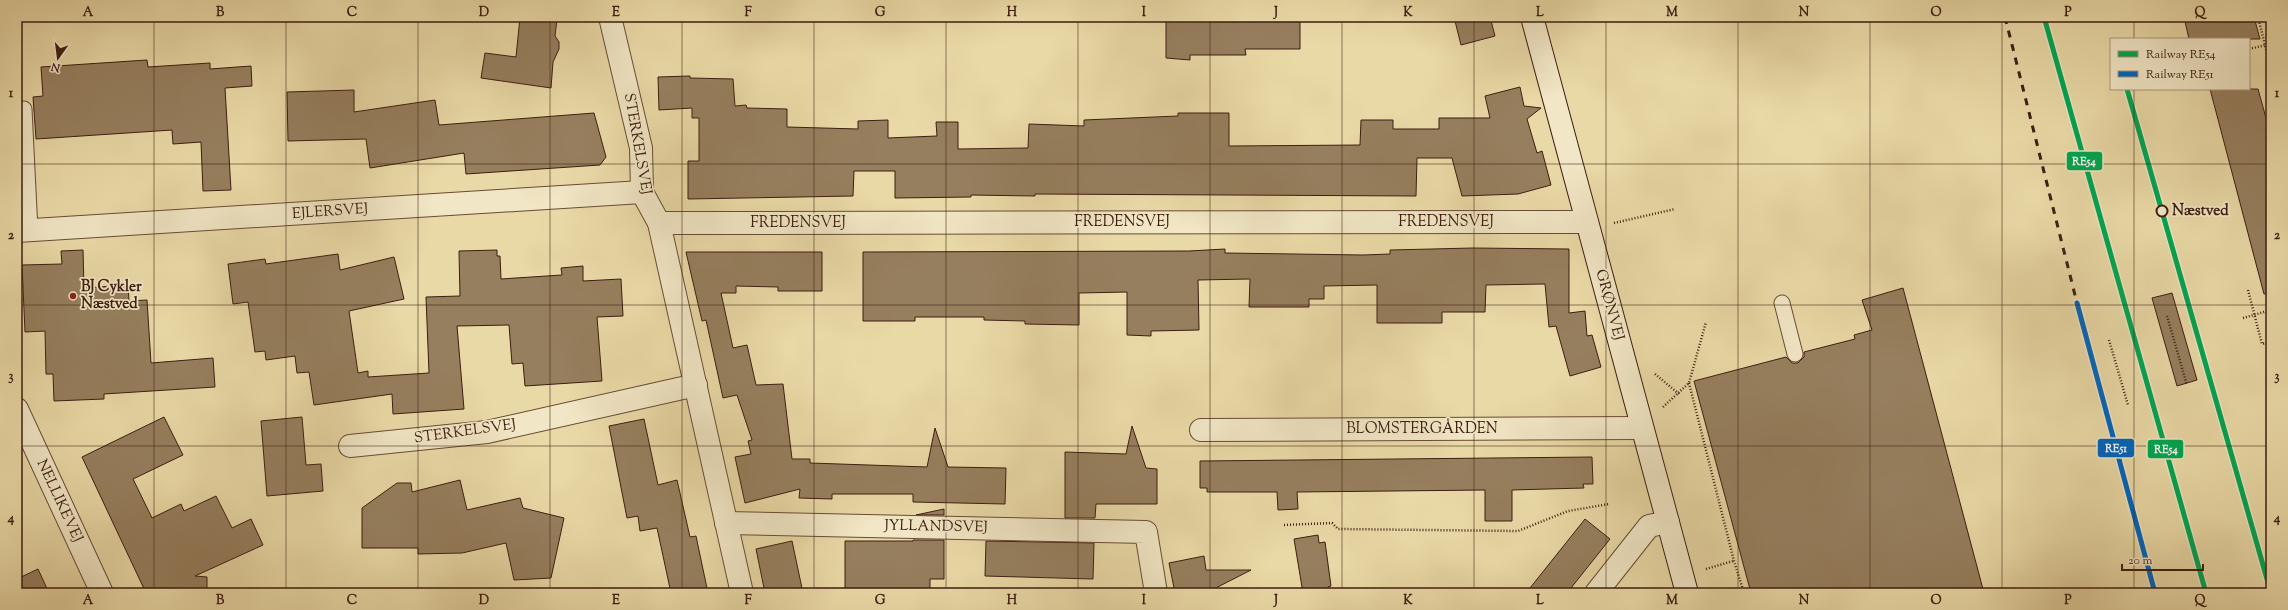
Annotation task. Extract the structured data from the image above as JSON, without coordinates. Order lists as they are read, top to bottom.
{
  "streets": {
    "street": [
      "STERKELSVEJ",
      "EJLERSVEJ",
      "FREDENSVEJ",
      "GRØNVEJ",
      "BLOMSTERGÅRDEN",
      "NELLIKEVEJ",
      "JYLLANDSVEJ"
    ]
  },
  "crossings": [
    ["STERKELSVEJ", "EJLERSVEJ"],
    ["STERKELSVEJ", "FREDENSVEJ"],
    ["STERKELSVEJ", "JYLLANDSVEJ"],
    ["FREDENSVEJ", "GRØNVEJ"],
    ["GRØNVEJ", "BLOMSTERGÅRDEN"]
  ],
  "places": ["Næstved", "BJ Cykler Næstved"],
  "lines": ["rail line RE54", "rail line RE51"],
  "legend": ["Railway RE54", "Railway RE51"],
  "scale_bar": "20 m",
  "north": "bottom",
  "grid": {
    "columns": [
      "A",
      "B",
      "C",
      "D",
      "E",
      "F",
      "G",
      "H",
      "I",
      "J",
      "K",
      "L",
      "M",
      "N",
      "O",
      "P",
      "Q"
    ],
    "rows": [
      "1",
      "2",
      "3",
      "4"
    ]
  }
}
